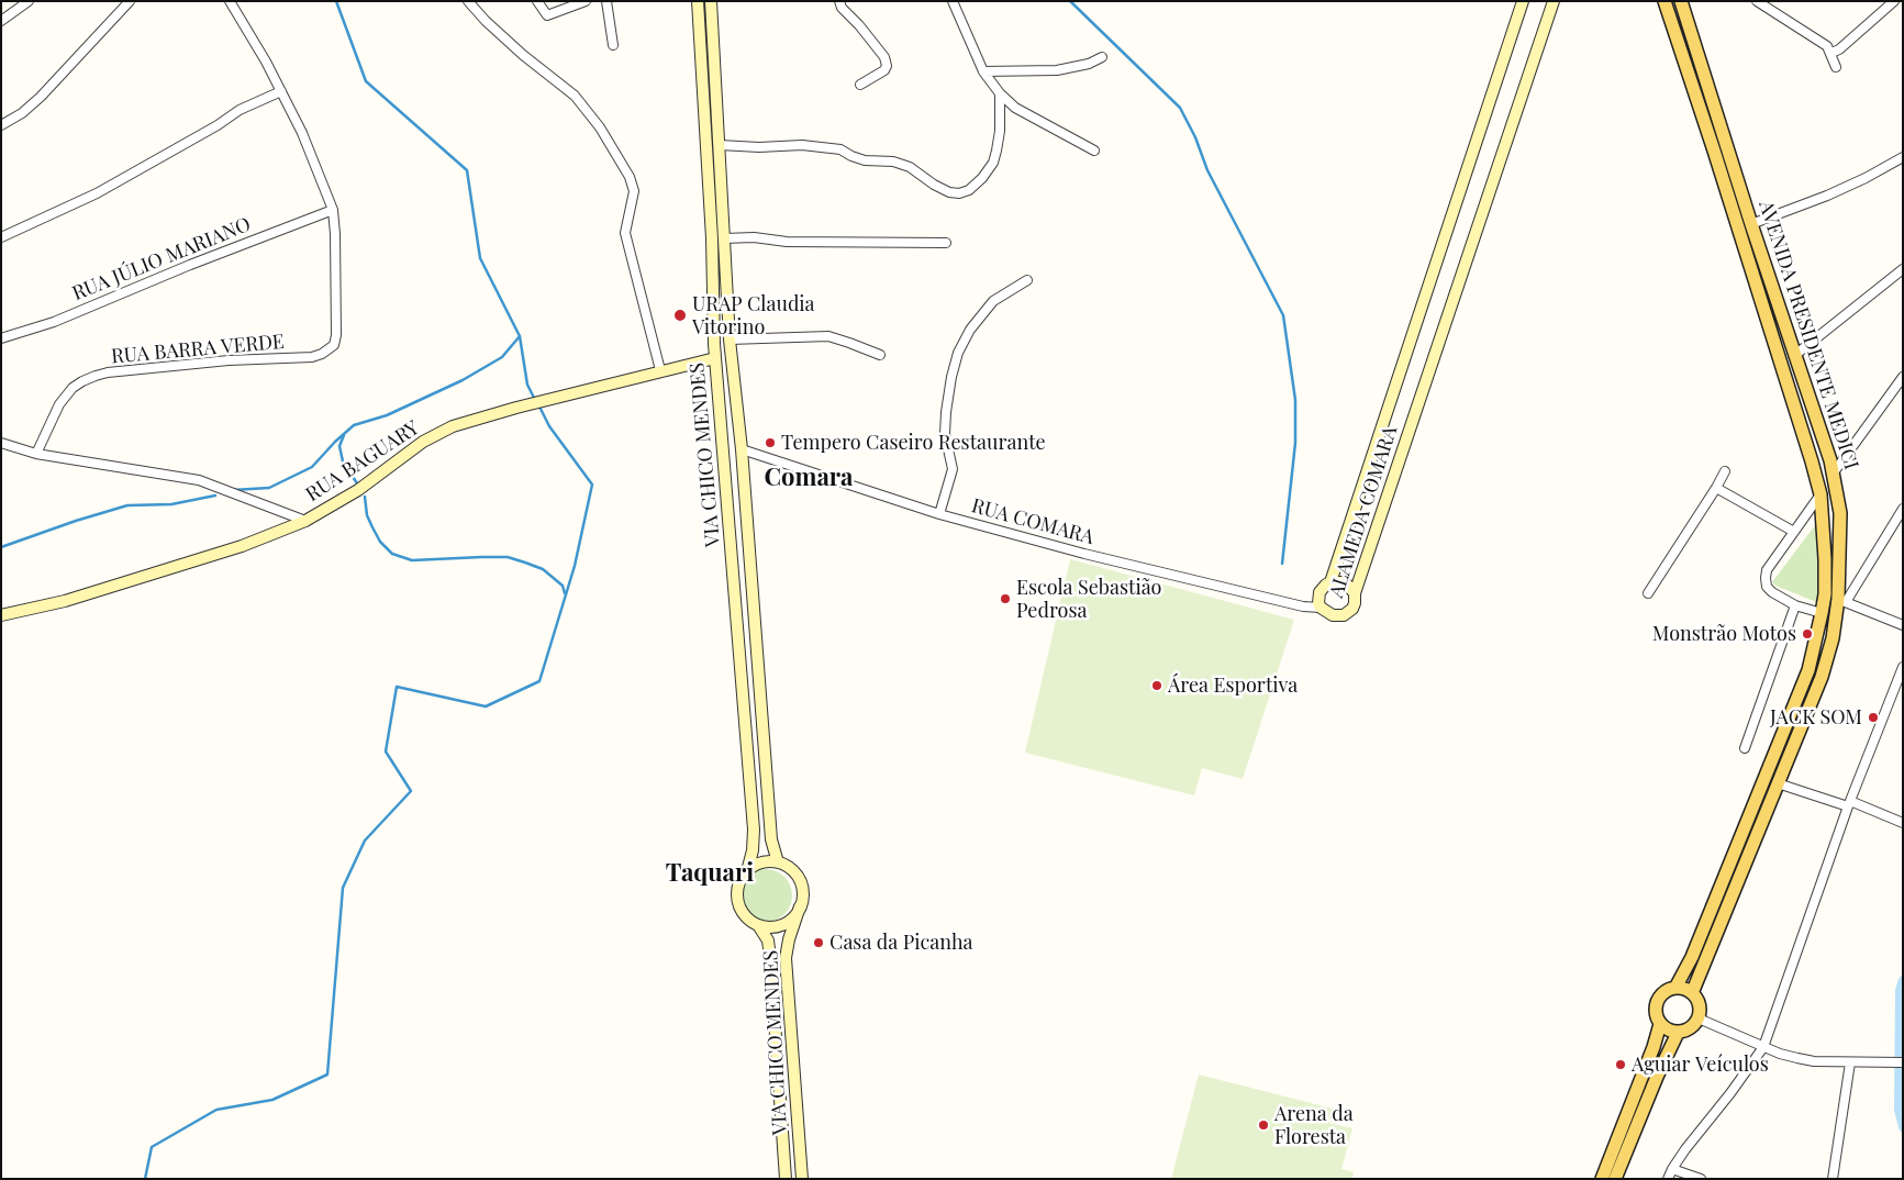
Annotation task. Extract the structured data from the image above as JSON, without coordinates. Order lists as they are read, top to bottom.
{
  "streets": {
    "main road": [
      "AVENIDA PRESIDENTE MEDICI",
      "VIA CHICO MENDES",
      "RUA BAGUARY",
      "ALAMEDA COMARA"
    ],
    "street": ["RUA JÚLIO MARIANO", "RUA BARRA VERDE", "RUA COMARA"]
  },
  "crossings": [
    ["RUA JÚLIO MARIANO", "RUA BARRA VERDE"],
    ["VIA CHICO MENDES", "RUA BAGUARY"],
    ["VIA CHICO MENDES", "RUA COMARA"],
    ["ALAMEDA COMARA", "RUA COMARA"]
  ],
  "districts": ["Comara", "Taquari"],
  "places": [
    "URAP Claudia Vitorino",
    "Tempero Caseiro Restaurante",
    "Escola Sebastião Pedrosa",
    "Monstrão Motos",
    "Área Esportiva",
    "JACK SOM",
    "Casa da Picanha",
    "Aguiar Veículos",
    "Arena da Floresta"
  ]
}
